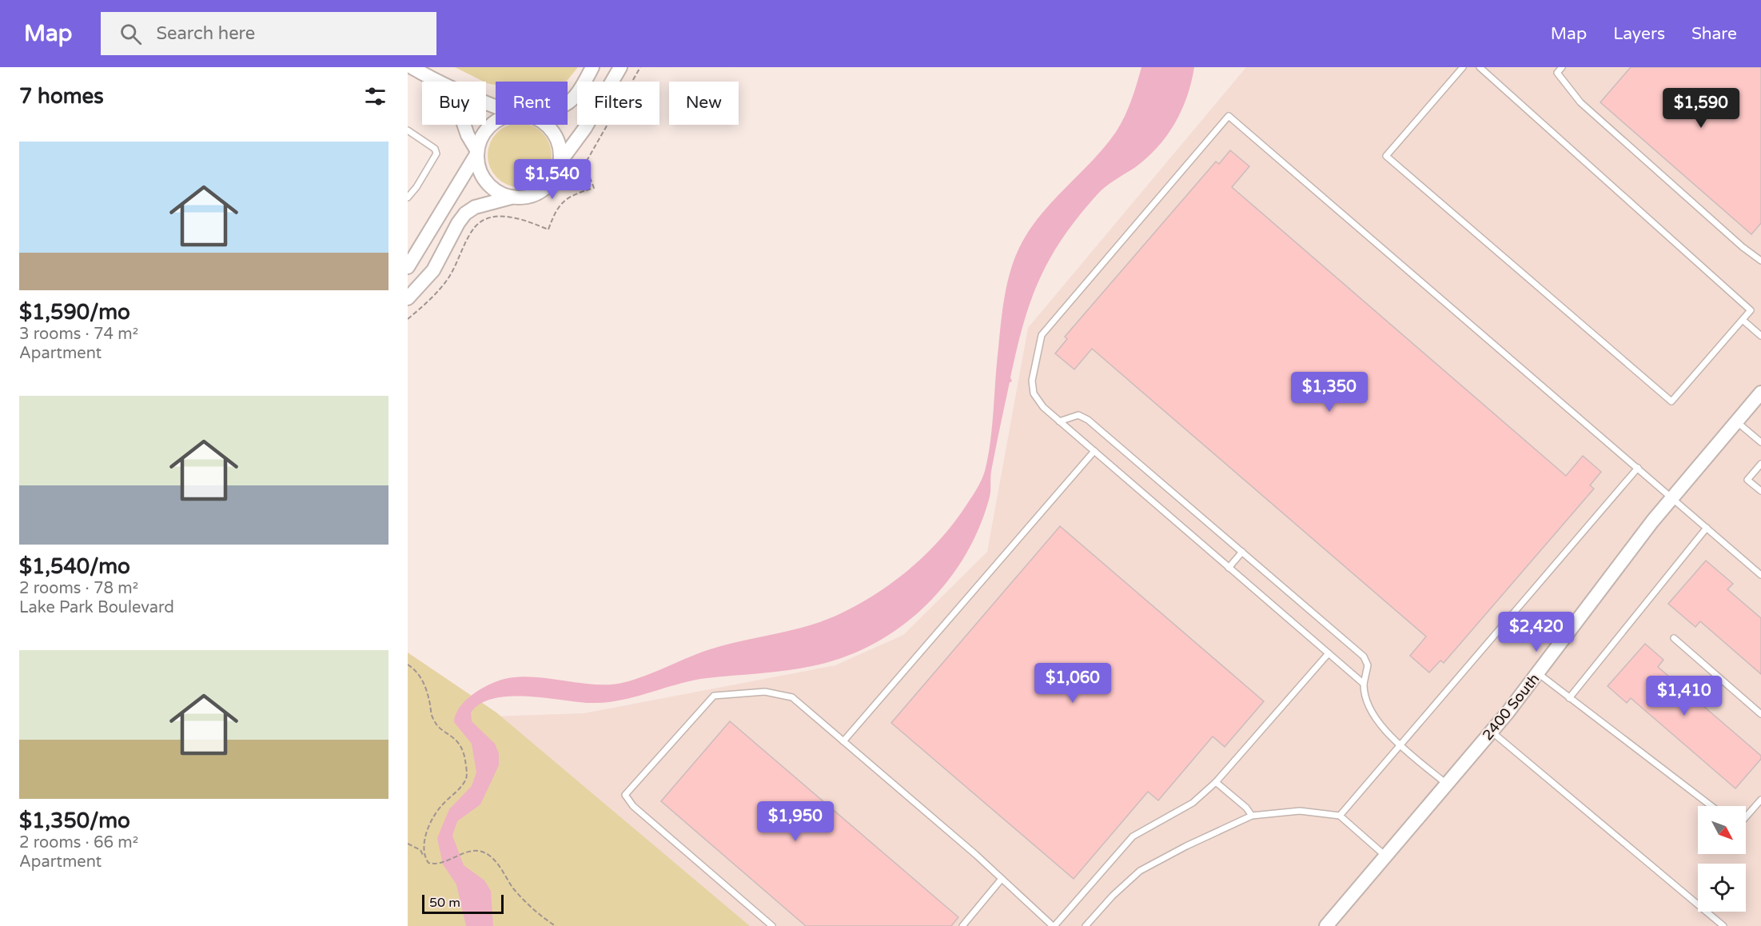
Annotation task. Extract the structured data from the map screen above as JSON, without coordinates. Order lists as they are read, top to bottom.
{
  "streets": {
    "street": ["2400 South"]
  },
  "scale_bar": "50 m",
  "north": "bottom right",
  "page": {
    "header": "Map",
    "search": "Search here",
    "nav": ["Map", "Layers", "Share"],
    "heading": "7 homes",
    "chip": [
      "Buy",
      "Rent",
      "Filters",
      "New"
    ],
    "price": [
      "$1,590",
      "$1,540",
      "$1,350",
      "$2,420",
      "$1,060",
      "$1,410",
      "$1,950"
    ],
    "list": [
      {
        "name": "$1,590/mo",
        "note": "3 rooms · 74 m² · Apartment"
      },
      {
        "name": "$1,540/mo",
        "note": "2 rooms · 78 m² · Lake Park Boulevard"
      },
      {
        "name": "$1,350/mo",
        "note": "2 rooms · 66 m² · Apartment"
      }
    ],
    "scale": "50 m"
  }
}
